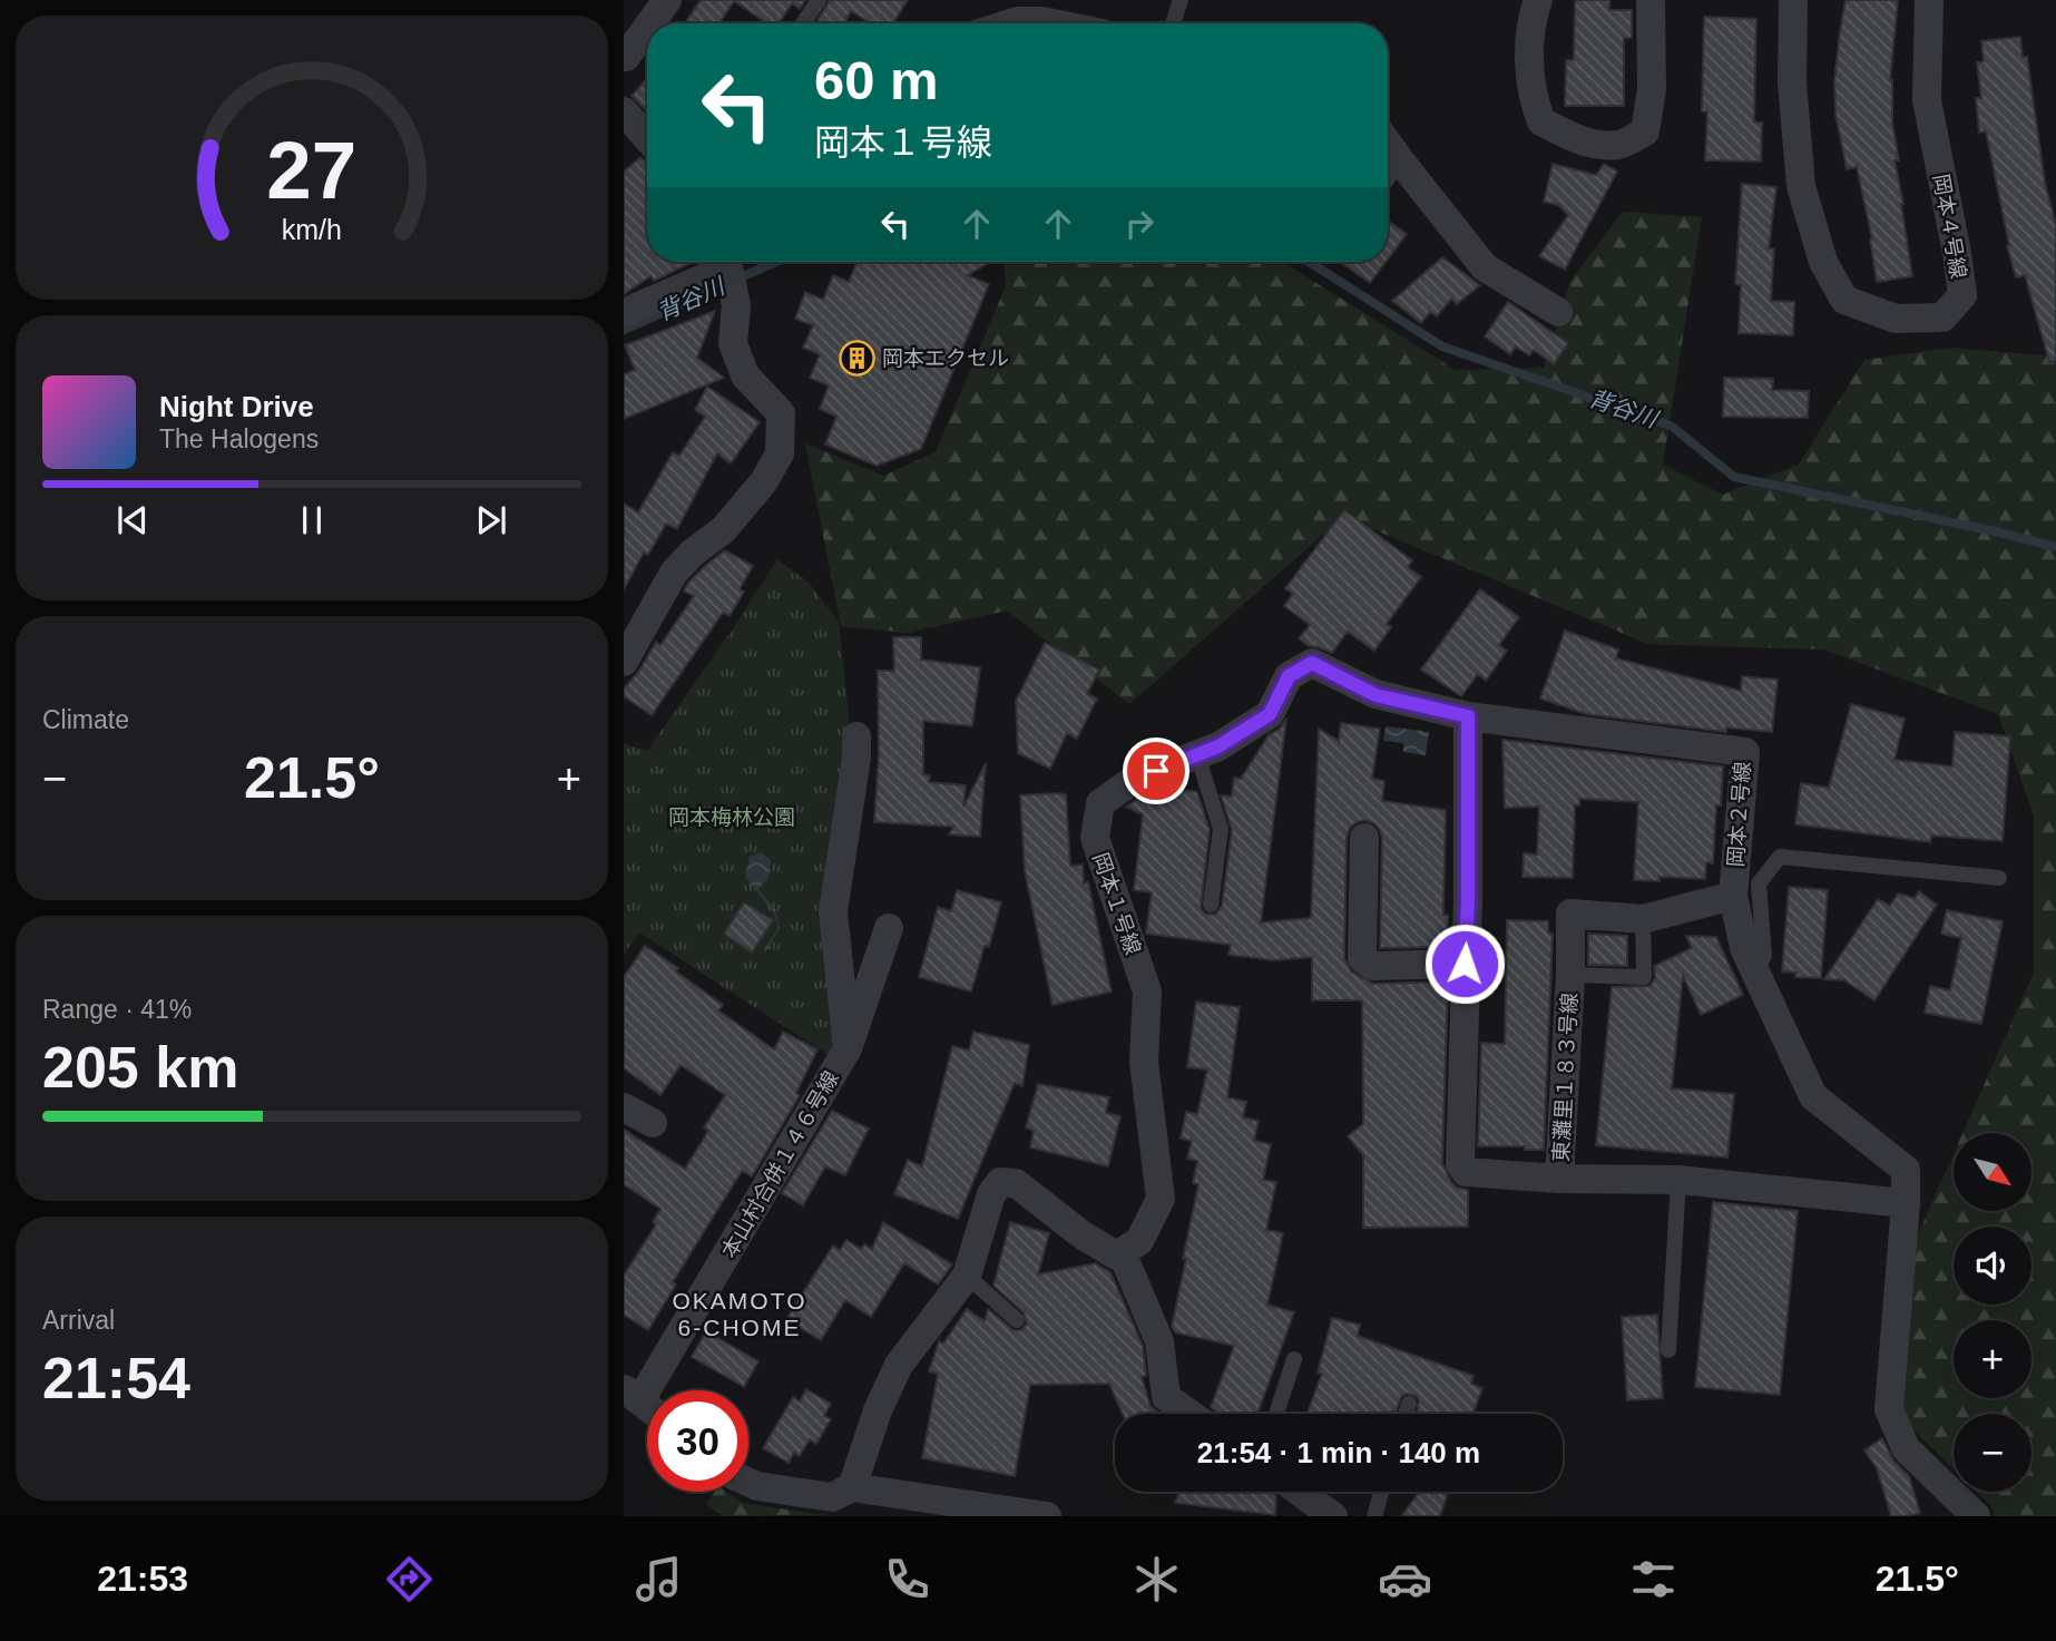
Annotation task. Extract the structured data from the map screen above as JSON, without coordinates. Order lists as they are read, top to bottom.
{
  "streets": {
    "street": [
      "岡本４号線",
      "岡本２号線",
      "岡本１号線",
      "東灘里１８３号線",
      "本山村合併１４６号線"
    ]
  },
  "crossings": [
    ["岡本２号線", "岡本１号線"],
    ["岡本２号線", "東灘里１８３号線"]
  ],
  "districts": ["OKAMOTO 6-CHOME"],
  "water": ["背谷川"],
  "parks": ["岡本梅林公園"],
  "places": {
    "building": ["岡本エクセル"]
  },
  "north": "bottom right",
  "page": {
    "turn": ["60 m", "岡本１号線"],
    "song": ["Night Drive", "The Halogens"],
    "tile": [
      "Climate",
      ["Range · 41%", "205 km"],
      ["Arrival", "21:54"]
    ],
    "heat": ["−", "21.5°", "+"],
    "map_buttons": ["+", "−"],
    "limit": "30",
    "trip": "21:54 · 1 min · 140 m",
    "tabs": ["21:53", "21.5°"],
    "gauge": ["27", "km/h"]
  }
}
